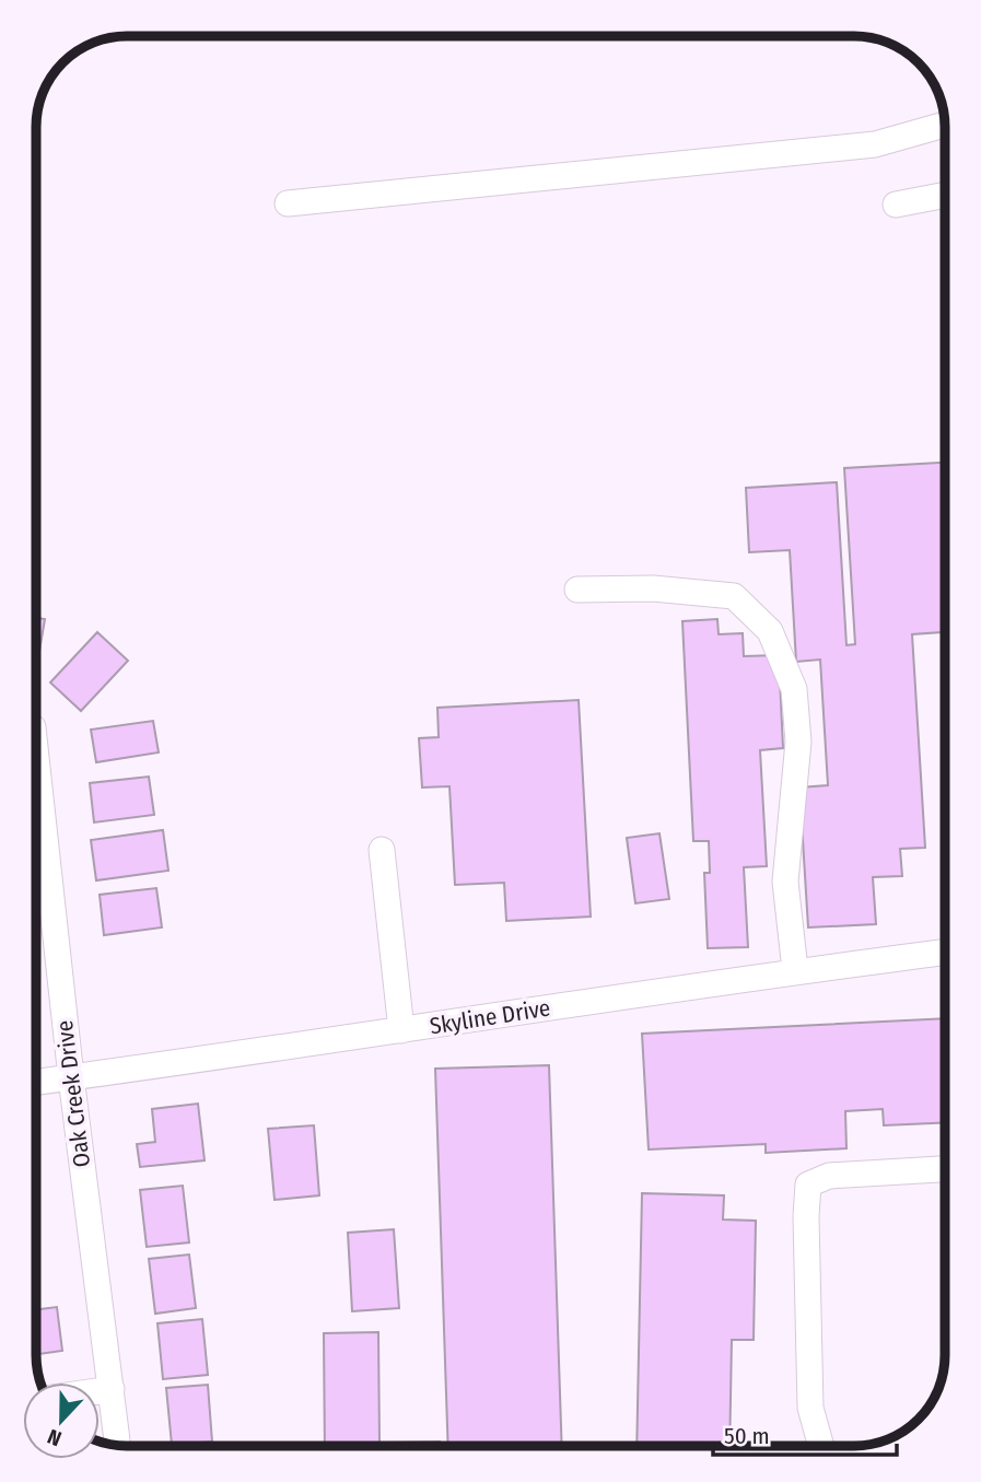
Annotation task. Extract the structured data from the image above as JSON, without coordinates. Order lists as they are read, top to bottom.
{
  "streets": {
    "street": ["Skyline Drive", "Oak Creek Drive"]
  },
  "crossings": [
    ["Skyline Drive", "Oak Creek Drive"]
  ],
  "scale_bar": "50 m",
  "north": "bottom"
}
